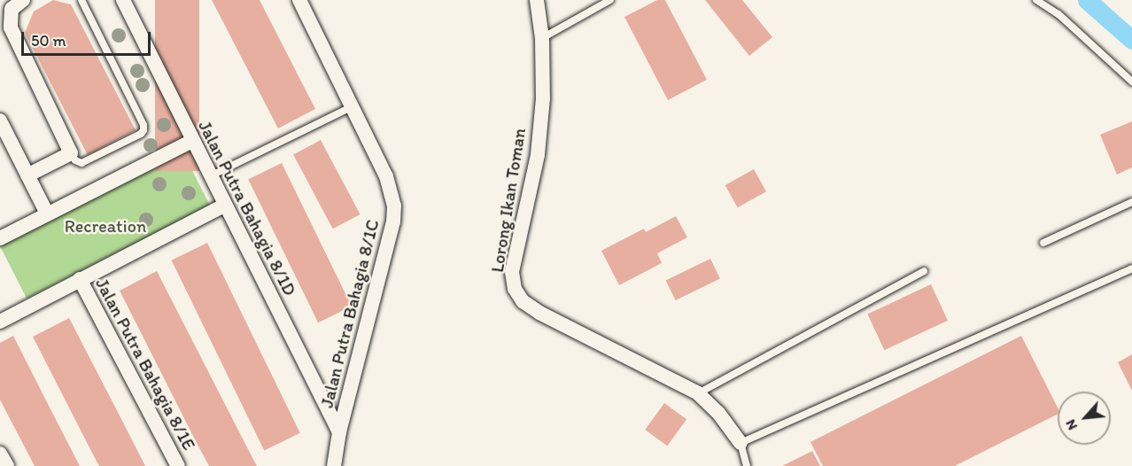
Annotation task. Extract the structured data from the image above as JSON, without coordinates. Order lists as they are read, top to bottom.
{
  "streets": {
    "street": [
      "Lorong Ikan Toman",
      "Jalan Putra Bahagia 8/1D",
      "Jalan Putra Bahagia 8/1C",
      "Jalan Putra Bahagia 8/1E"
    ]
  },
  "crossings": [
    ["Jalan Putra Bahagia 8/1D", "Jalan Putra Bahagia 8/1C"]
  ],
  "parks": ["Recreation"],
  "scale_bar": "50 m",
  "north": "bottom left"
}
